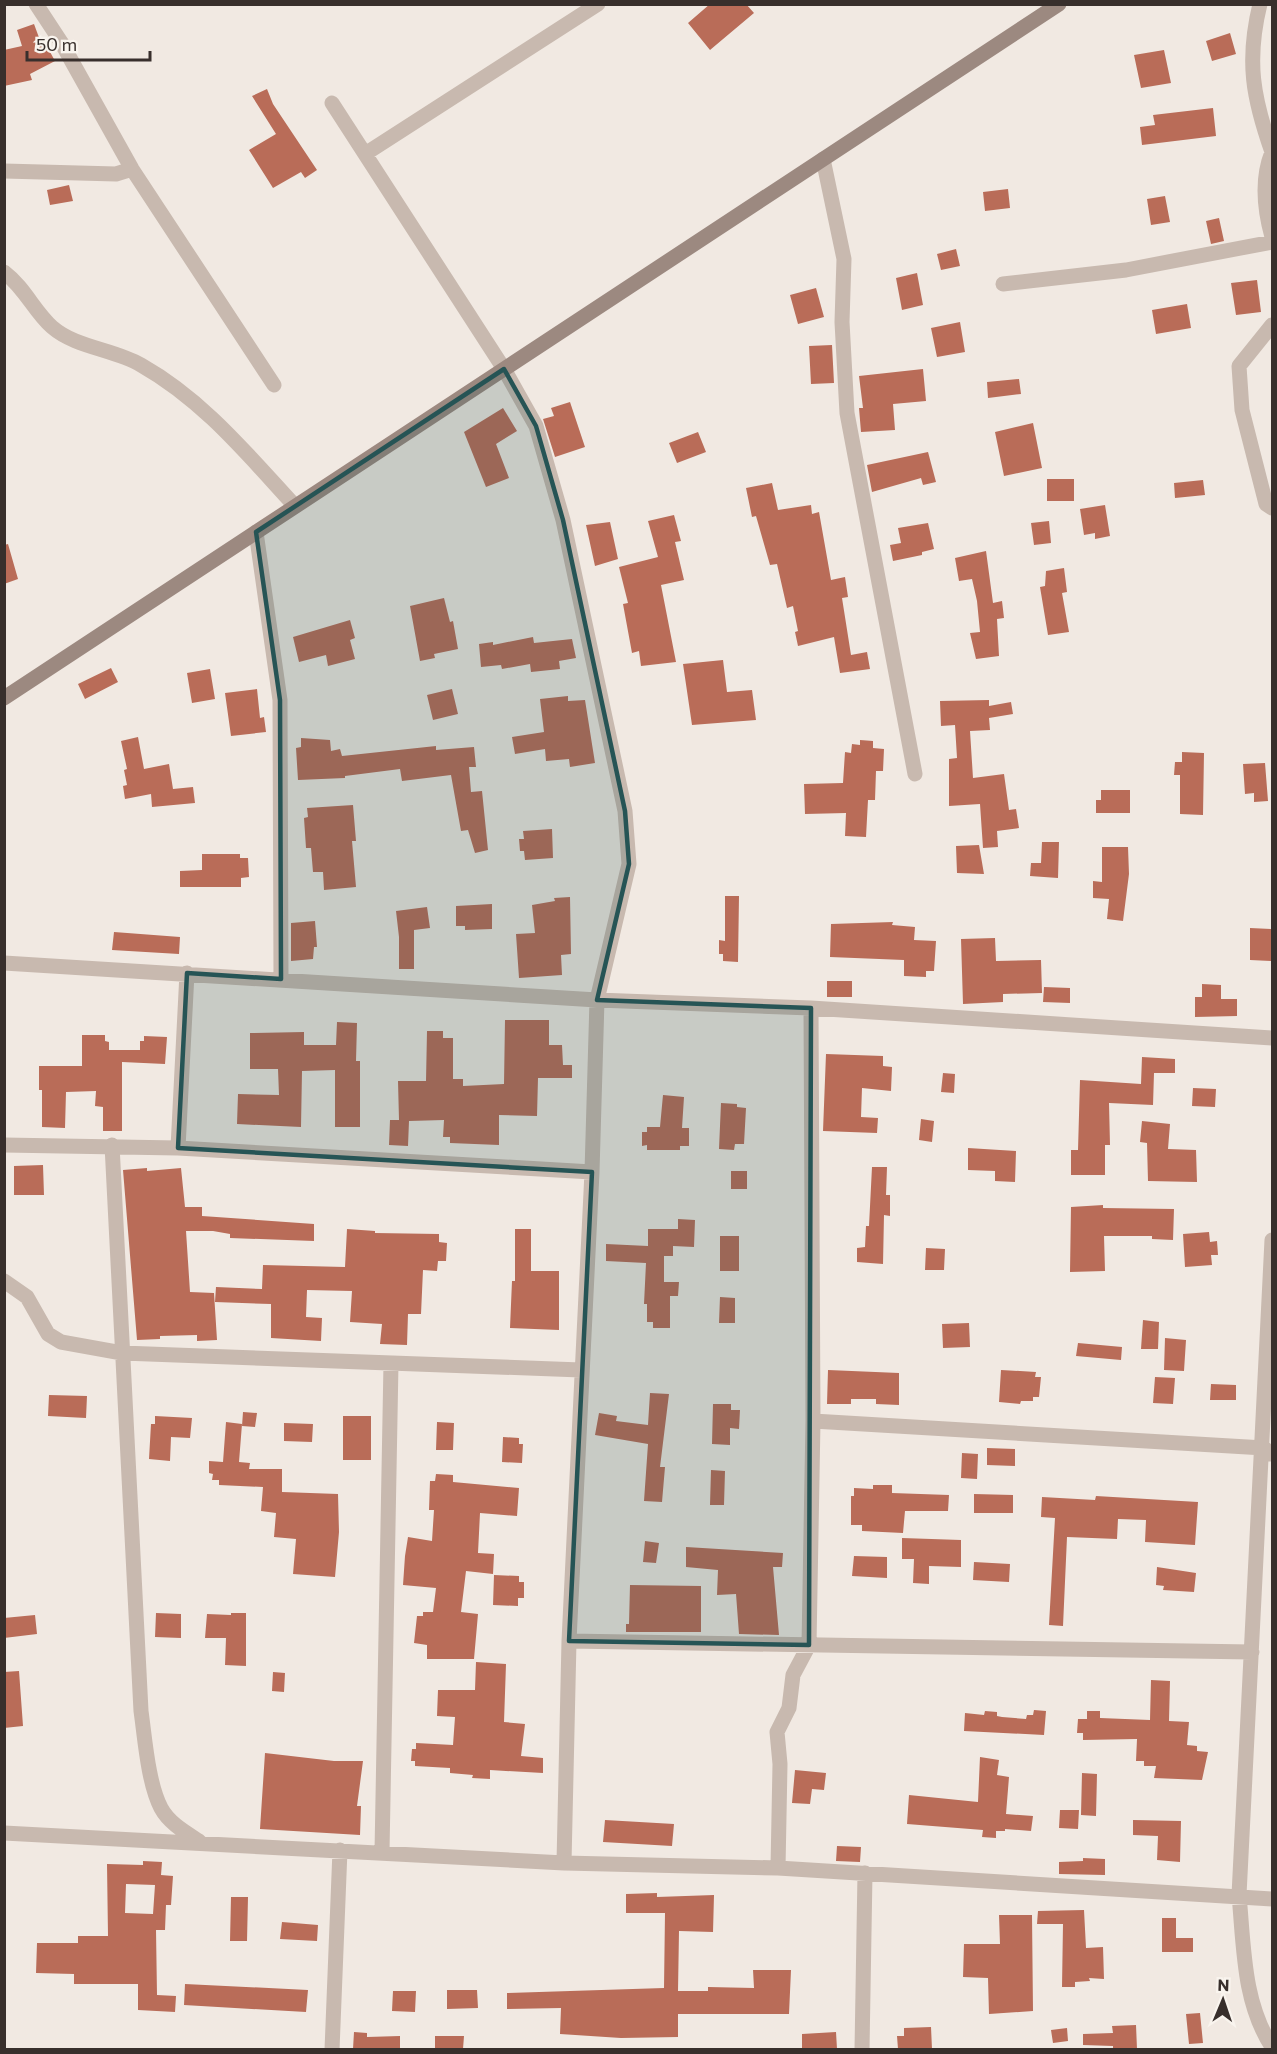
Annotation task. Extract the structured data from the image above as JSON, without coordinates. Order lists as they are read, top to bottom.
{
  "scale_bar": "50 m",
  "north": "top"
}
